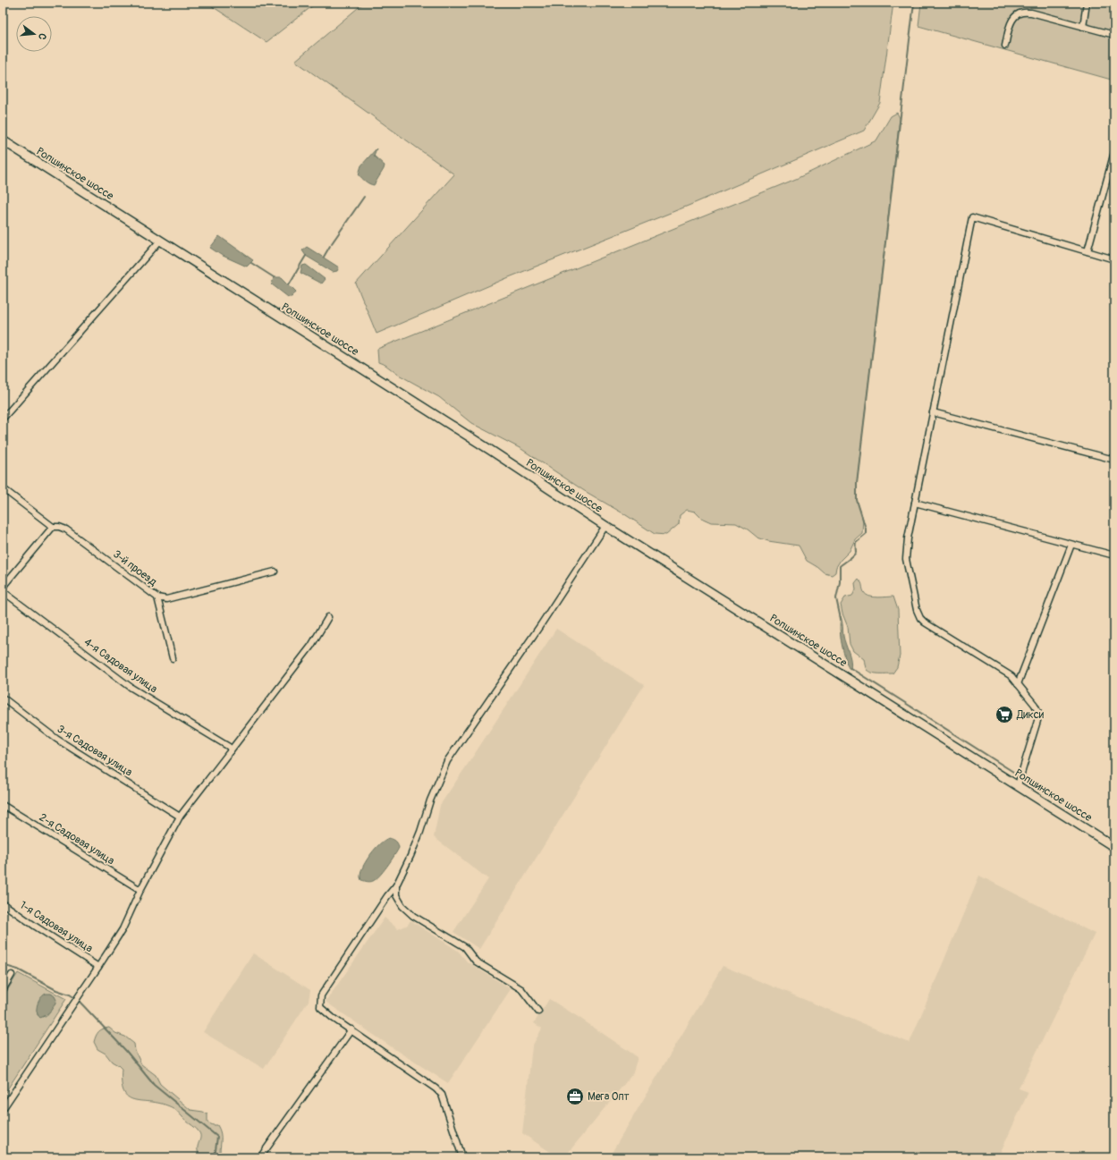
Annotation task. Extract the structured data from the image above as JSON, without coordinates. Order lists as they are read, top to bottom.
{
  "streets": {
    "main road": ["Ропшинское шоссе"],
    "street": [
      "3-й проезд",
      "4-я Садовая улица",
      "3-я Садовая улица",
      "2-я Садовая улица",
      "1-я Садовая улица"
    ]
  },
  "places": {
    "supermarket": ["Дикси"],
    "office": ["Мега Опт"]
  },
  "north": "right"
}
